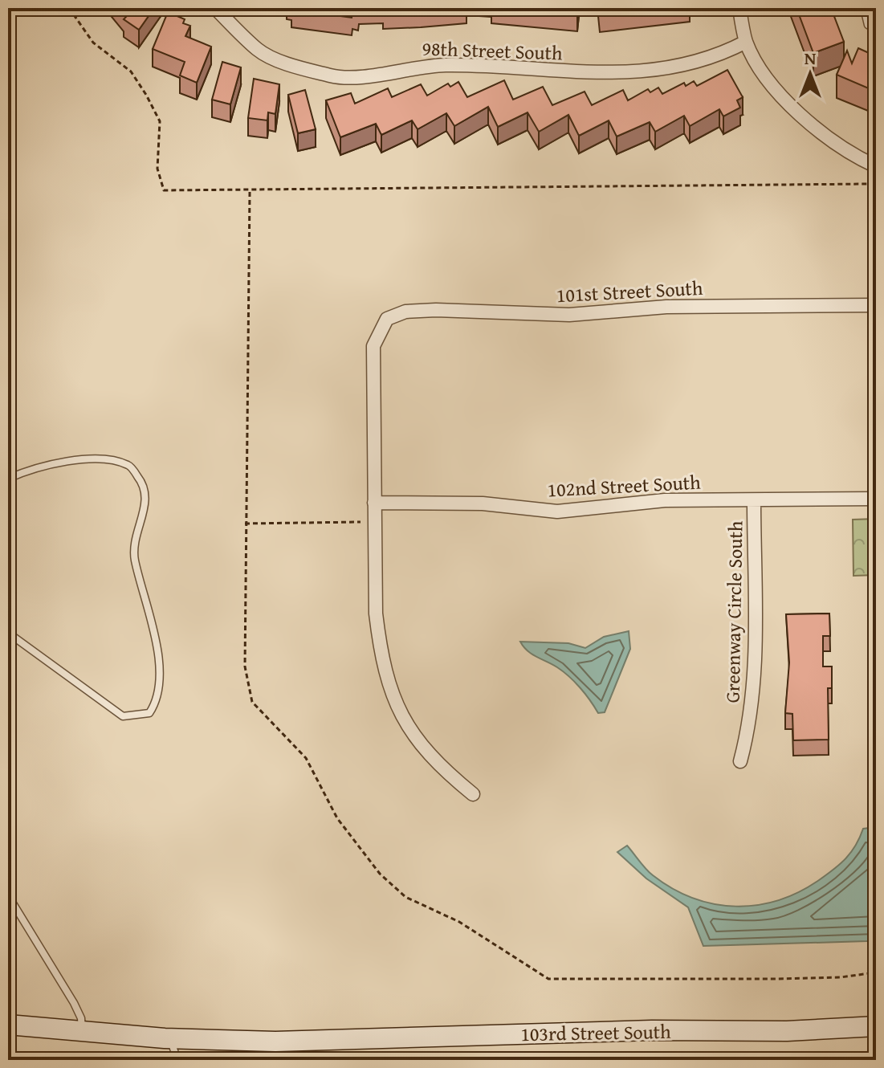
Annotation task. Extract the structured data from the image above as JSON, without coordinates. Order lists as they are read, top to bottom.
{
  "streets": {
    "street": [
      "98th Street South",
      "101st Street South",
      "102nd Street South",
      "Greenway Circle South",
      "103rd Street South"
    ]
  },
  "crossings": [
    ["101st Street South", "102nd Street South"],
    ["102nd Street South", "Greenway Circle South"]
  ],
  "north": "top"
}
